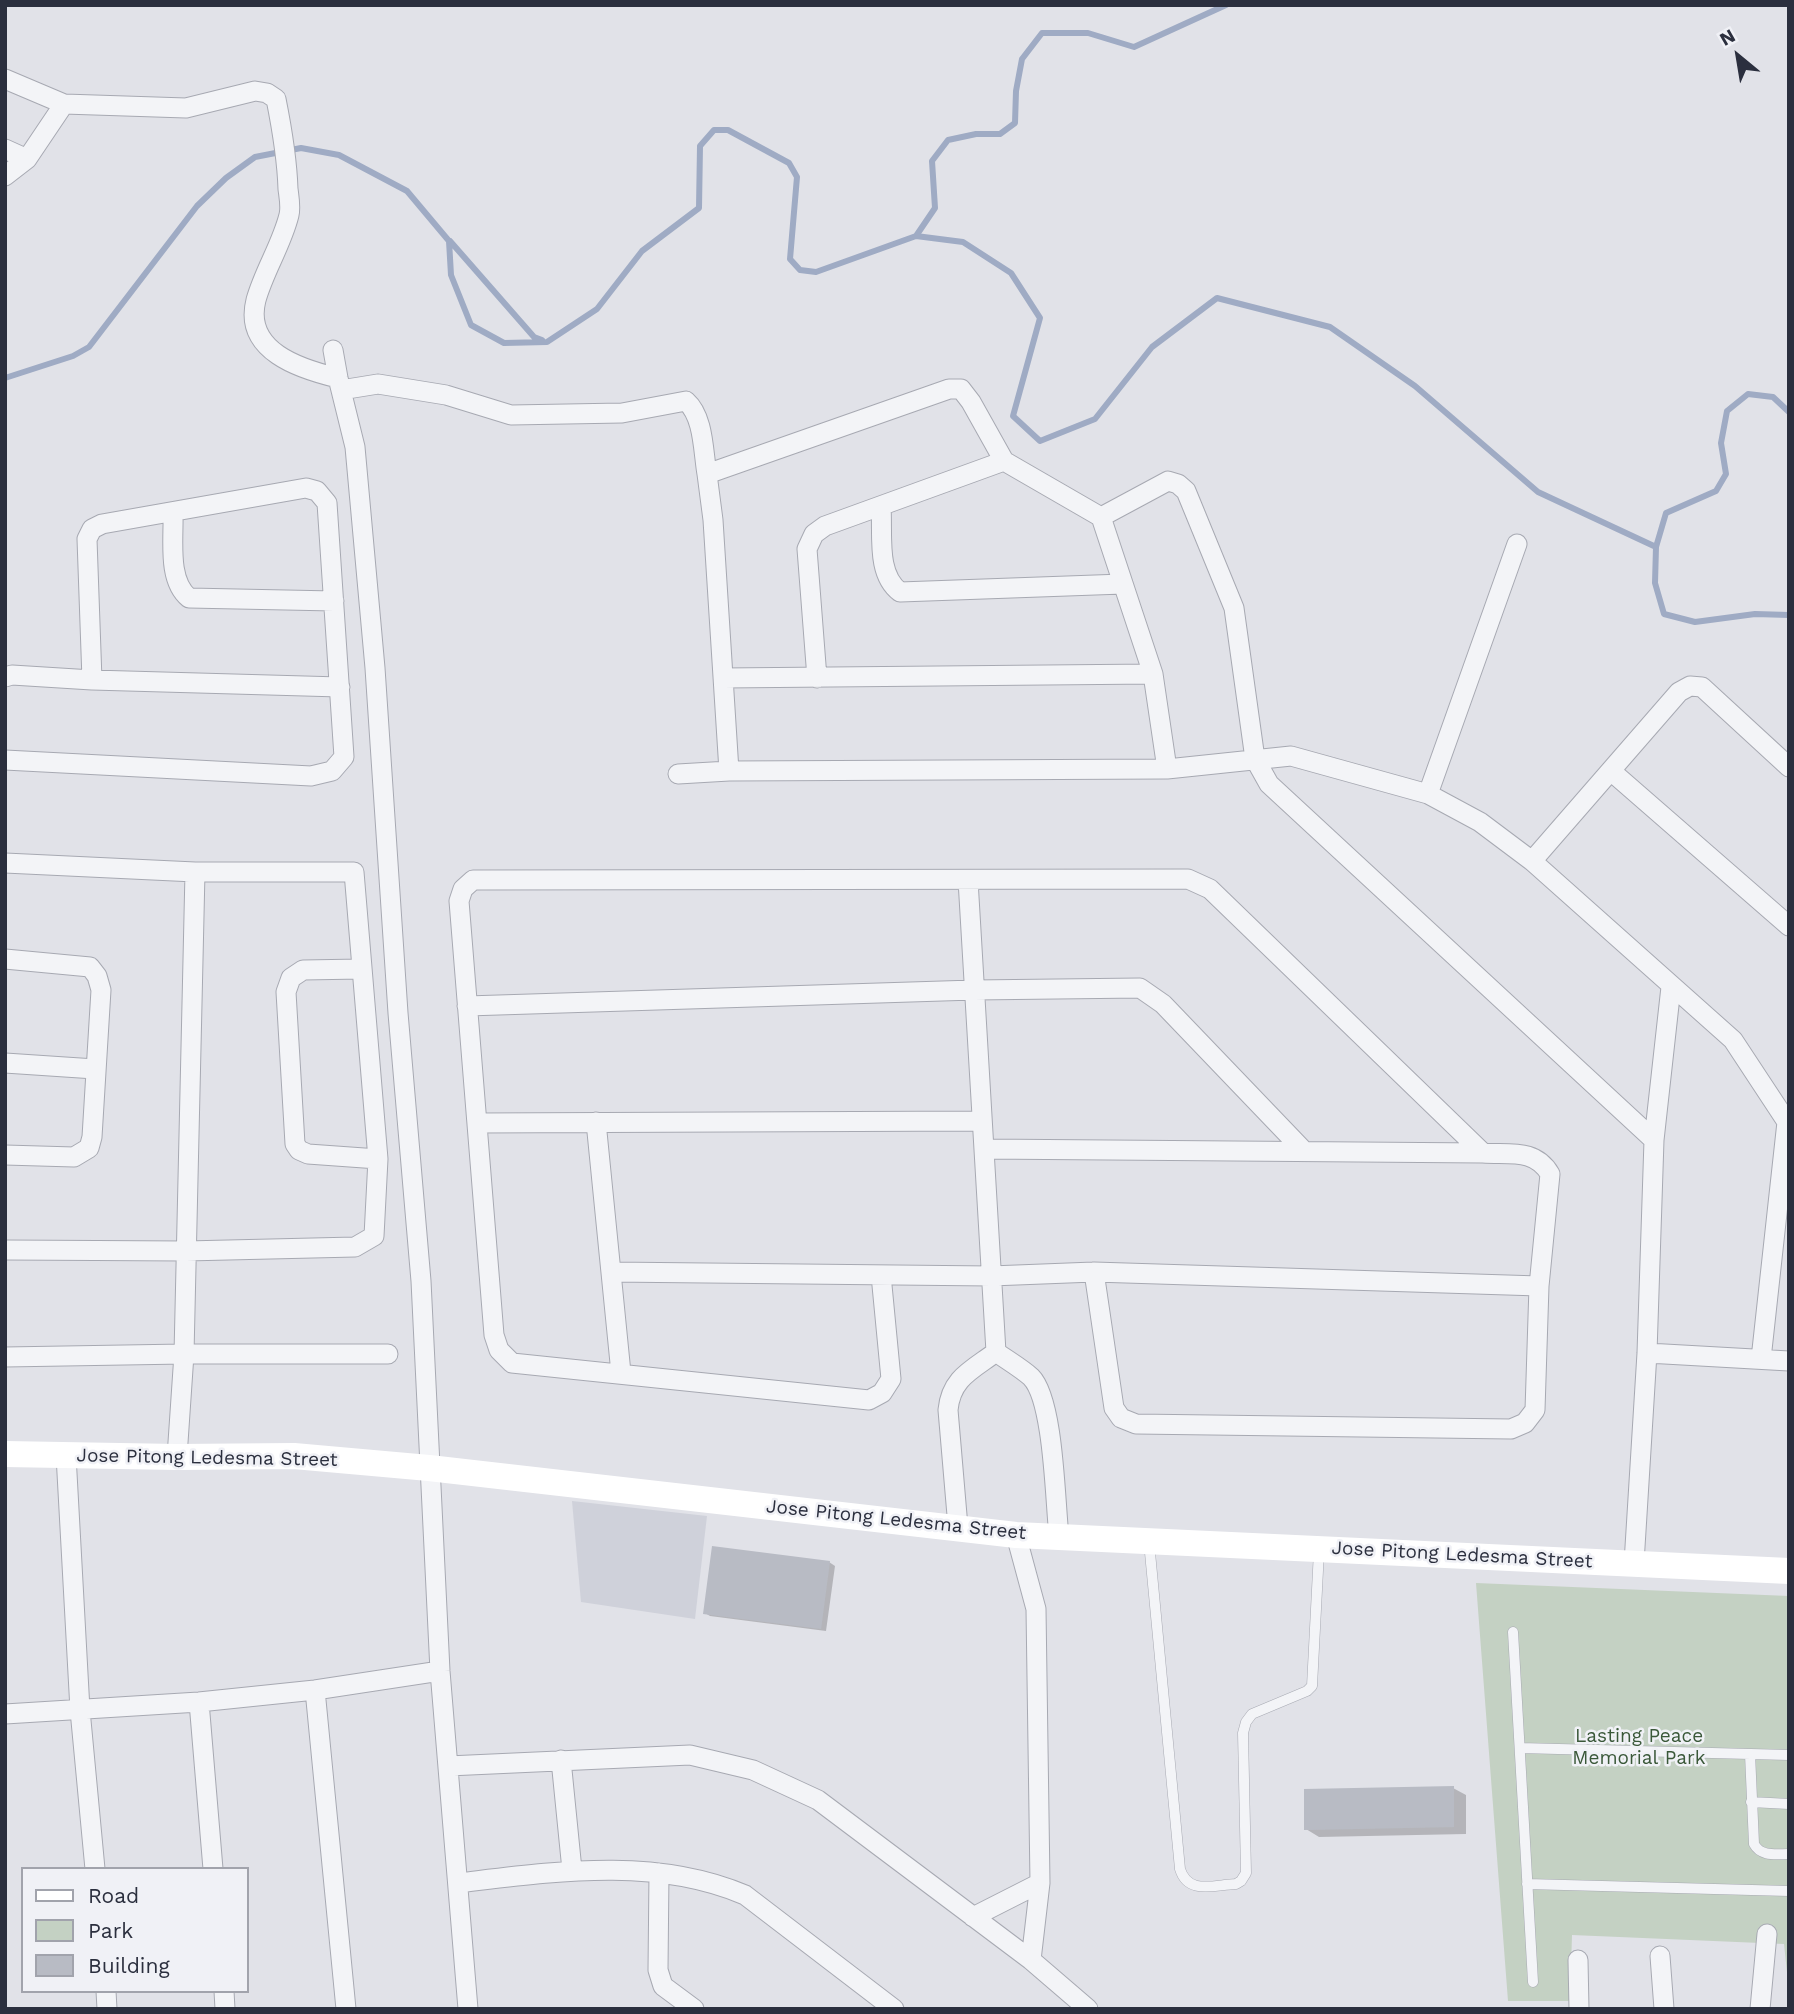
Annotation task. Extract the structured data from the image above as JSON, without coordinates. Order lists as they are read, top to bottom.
{
  "streets": {
    "main road": ["Jose Pitong Ledesma Street"]
  },
  "parks": ["Lasting Peace Memorial Park"],
  "legend": ["Road", "Park", "Building"],
  "north": "top left"
}
